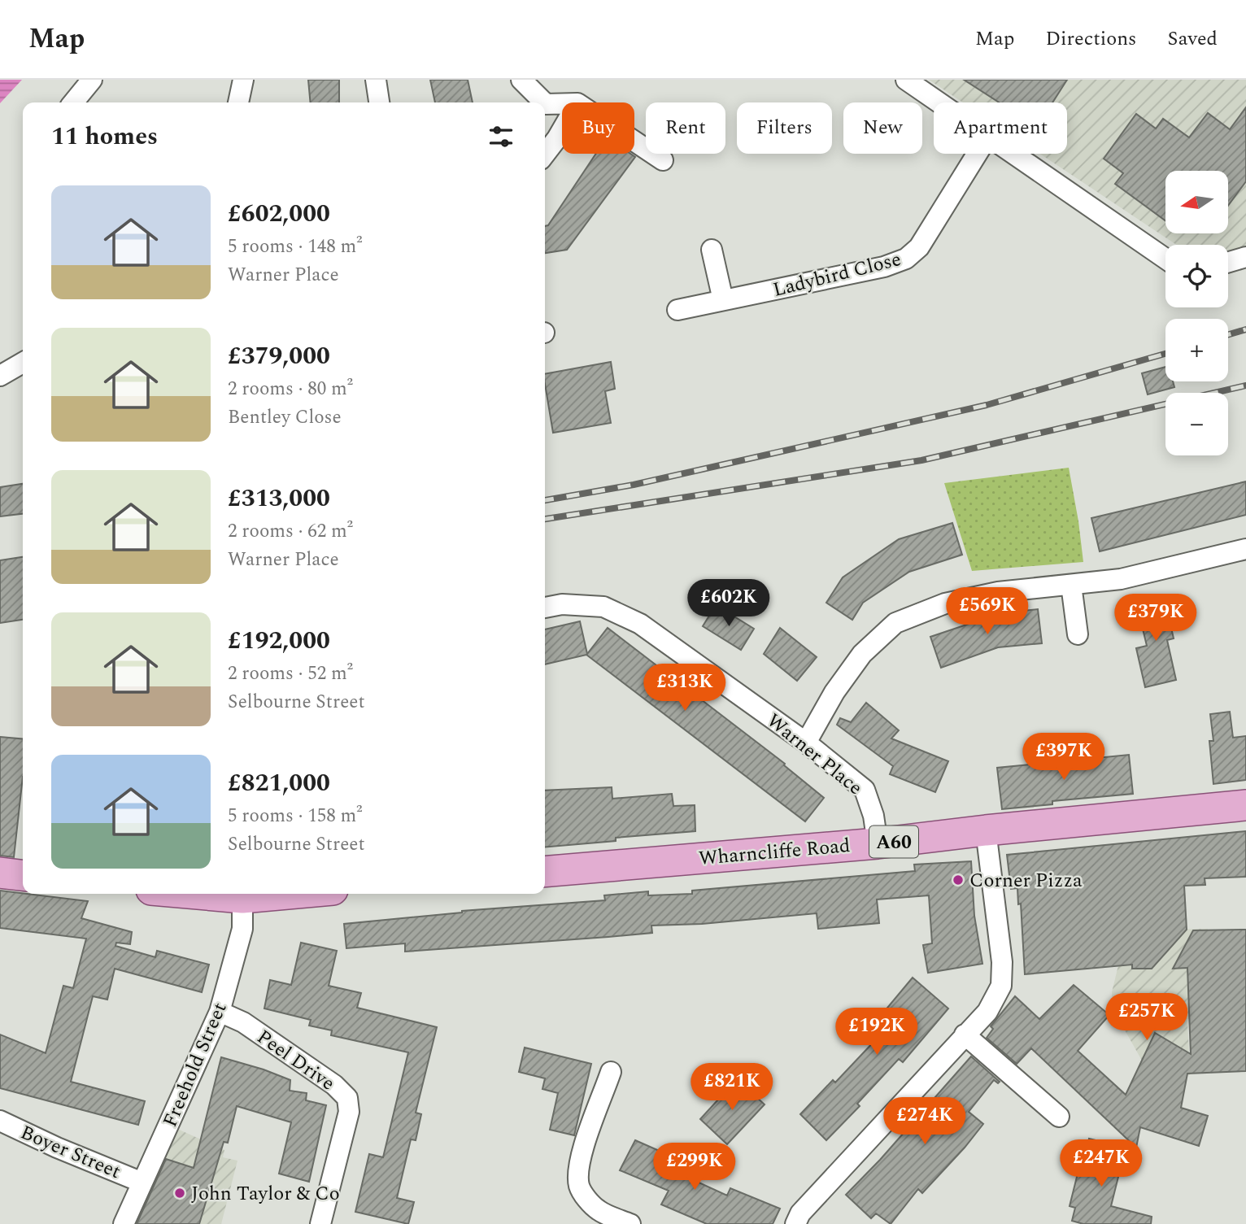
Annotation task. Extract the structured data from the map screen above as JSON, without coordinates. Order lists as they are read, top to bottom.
{
  "streets": {
    "main road": ["A60", "Wharncliffe Road"],
    "street": [
      "Ladybird Close",
      "Warner Place",
      "Peel Drive",
      "Freehold Street",
      "Boyer Street"
    ]
  },
  "crossings": [
    ["Warner Place", "Wharncliffe Road"],
    ["Peel Drive", "Freehold Street"],
    ["Freehold Street", "Boyer Street"]
  ],
  "places": ["Corner Pizza", "John Taylor & Co"],
  "north": "left",
  "page": {
    "header": "Map",
    "nav": ["Map", "Directions", "Saved"],
    "chip": [
      "Buy",
      "Rent",
      "Filters",
      "New",
      "Apartment"
    ],
    "heading": "11 homes",
    "map_buttons": ["+", "−"],
    "list": [
      {
        "name": "£602,000",
        "note": "5 rooms · 148 m² · Warner Place"
      },
      {
        "name": "£379,000",
        "note": "2 rooms · 80 m² · Bentley Close"
      },
      {
        "name": "£313,000",
        "note": "2 rooms · 62 m² · Warner Place"
      },
      {
        "name": "£192,000",
        "note": "2 rooms · 52 m² · Selbourne Street"
      },
      {
        "name": "£821,000",
        "note": "5 rooms · 158 m² · Selbourne Street"
      }
    ],
    "price": [
      "£602K",
      "£569K",
      "£379K",
      "£313K",
      "£397K",
      "£257K",
      "£192K",
      "£821K",
      "£274K",
      "£247K",
      "£299K"
    ]
  }
}
